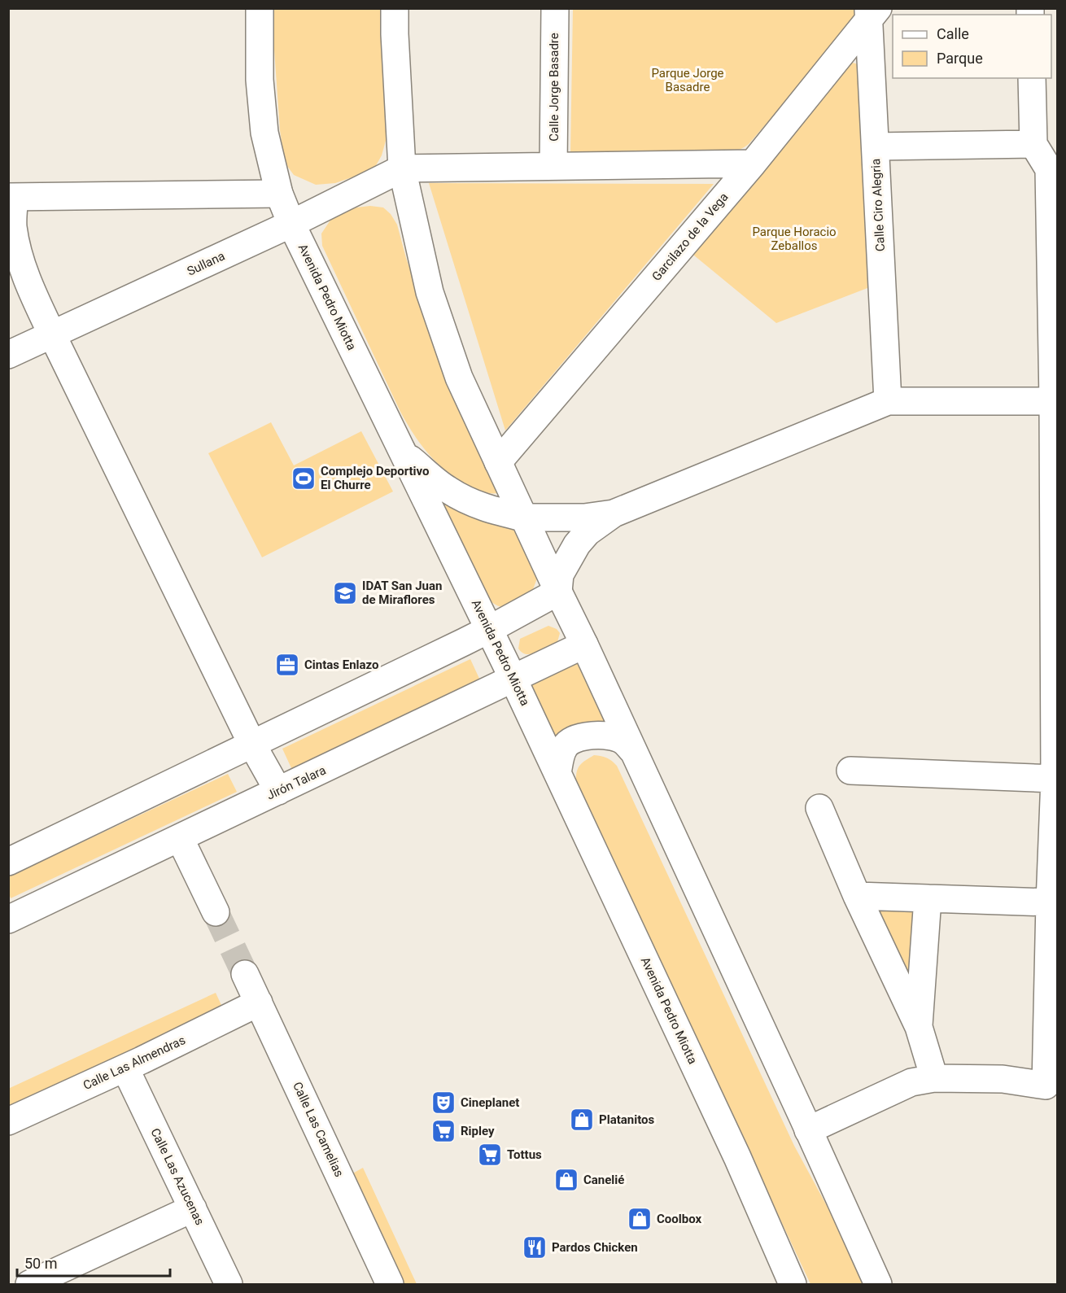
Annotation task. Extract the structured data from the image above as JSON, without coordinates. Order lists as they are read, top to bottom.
{
  "streets": {
    "street": [
      "Calle Jorge Basadre",
      "Calle Ciro Alegria",
      "Garcilazo de la Vega",
      "Sullana",
      "Avenida Pedro Miotta",
      "Jirón Talara",
      "Calle Las Almendras",
      "Calle Las Camelias",
      "Calle Las Azucenas"
    ]
  },
  "crossings": [
    ["Calle Ciro Alegria", "Garcilazo de la Vega"],
    ["Sullana", "Avenida Pedro Miotta"],
    ["Avenida Pedro Miotta", "Jirón Talara"],
    ["Calle Las Almendras", "Calle Las Camelias"],
    ["Calle Las Almendras", "Calle Las Azucenas"]
  ],
  "parks": ["Parque Jorge Basadre", "Parque Horacio Zeballos"],
  "places": {
    "sports": ["Complejo Deportivo El Churre"],
    "school or university": ["IDAT San Juan de Miraflores"],
    "office": ["Cintas Enlazo"],
    "theatre": ["Cineplanet"],
    "shop": ["Platanitos", "Canelié", "Coolbox"],
    "supermarket": ["Ripley", "Tottus"],
    "restaurant": ["Pardos Chicken"]
  },
  "legend": ["Calle", "Parque"],
  "scale_bar": "50 m"
}
